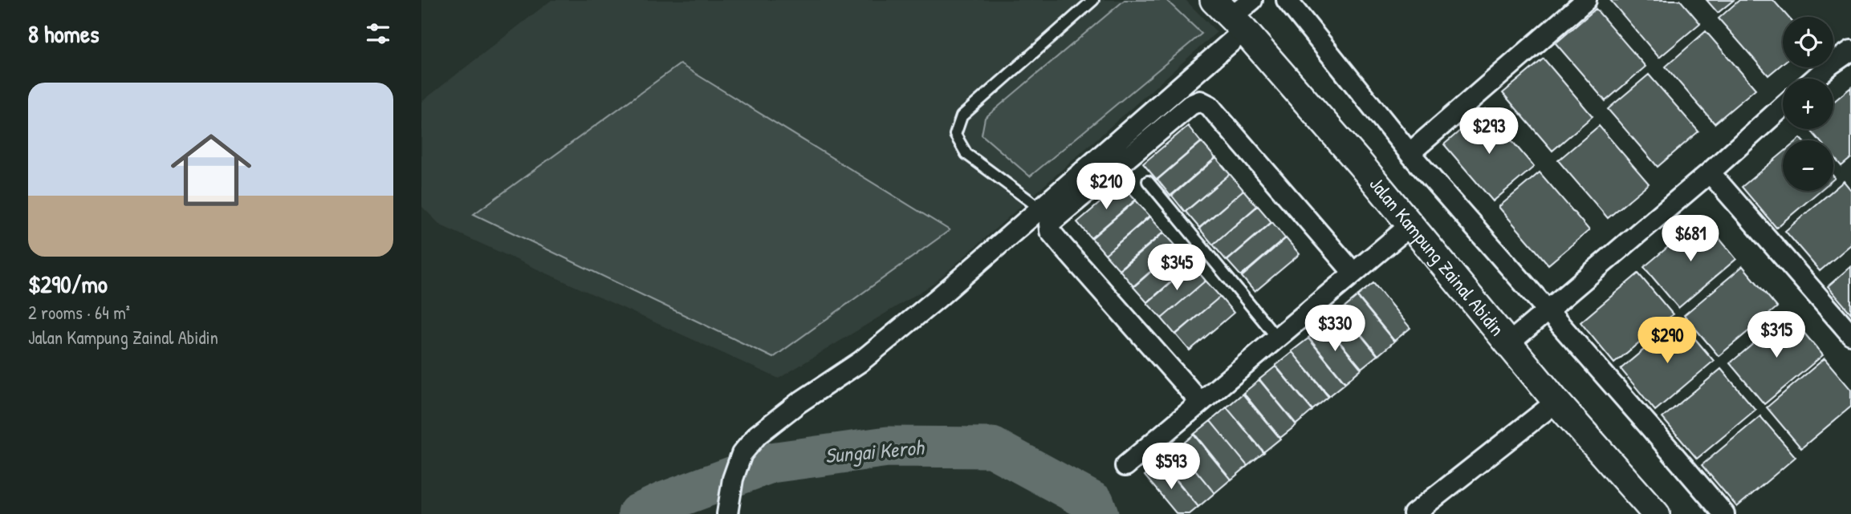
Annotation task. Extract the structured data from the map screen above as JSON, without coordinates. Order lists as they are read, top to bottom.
{
  "streets": {
    "street": ["Jalan Kampung Zainal Abidin"]
  },
  "water": ["Sungai Keroh"],
  "page": {
    "heading": "8 homes",
    "map_buttons": ["+", "−"],
    "list": [
      {
        "name": "$290/mo",
        "note": "2 rooms · 64 m² · Jalan Kampung Zainal Abidin"
      }
    ],
    "price": [
      "$293",
      "$210",
      "$681",
      "$345",
      "$330",
      "$315",
      "$290",
      "$593"
    ]
  }
}
